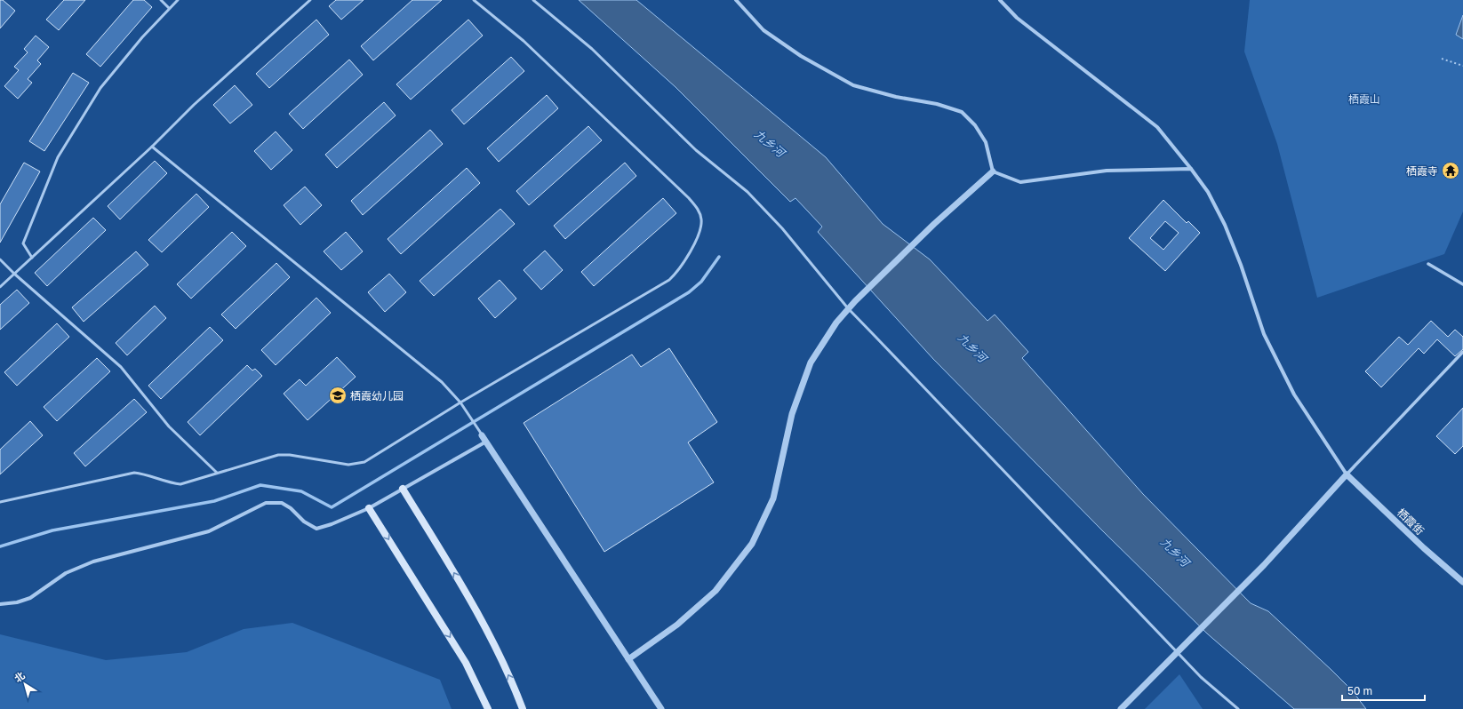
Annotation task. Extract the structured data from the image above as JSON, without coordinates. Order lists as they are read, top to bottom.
{
  "streets": {
    "street": ["栖霞街"]
  },
  "water": ["九乡河"],
  "parks": ["栖霞山"],
  "places": {
    "temple": ["栖霞寺"],
    "school or university": ["栖霞幼儿园"]
  },
  "scale_bar": "50 m",
  "north": "top left"
}
